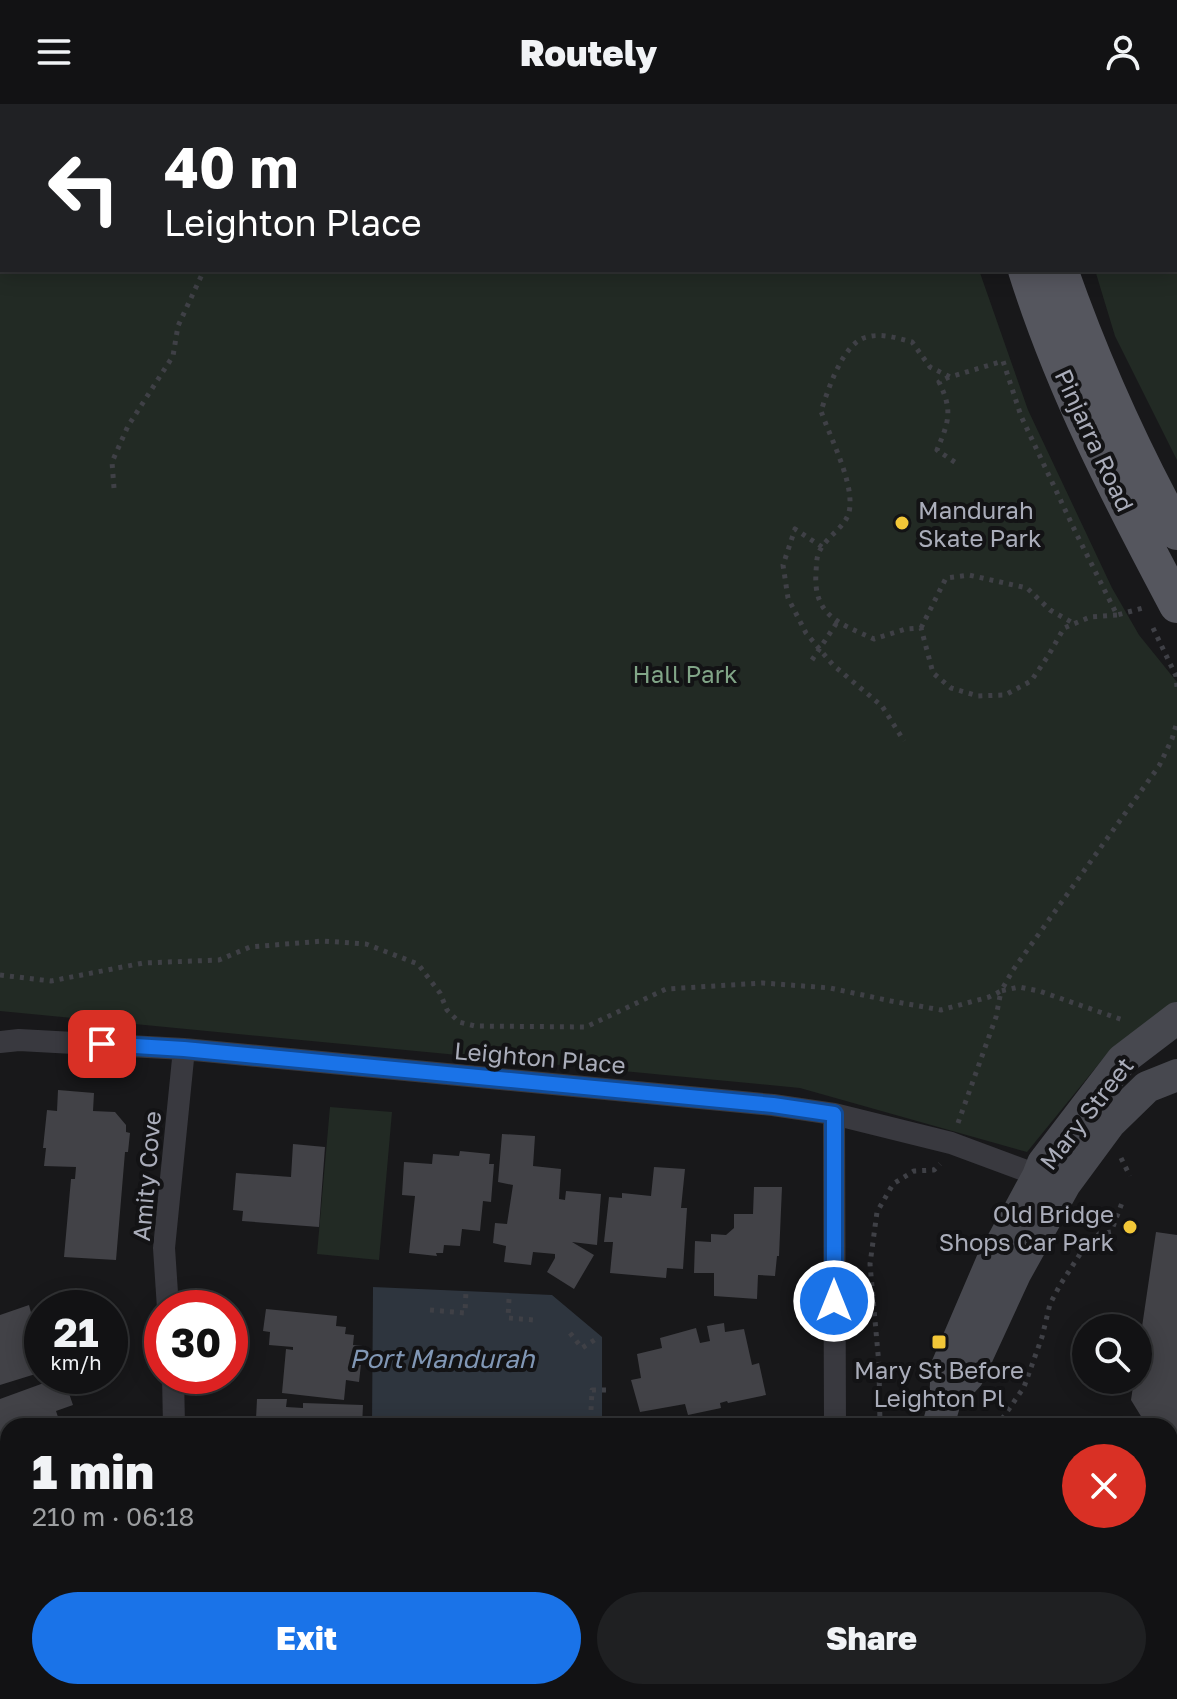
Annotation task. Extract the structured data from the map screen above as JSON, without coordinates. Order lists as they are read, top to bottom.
{
  "streets": {
    "main road": ["Pinjarra Road"],
    "street": ["Leighton Place", "Mary Street", "Amity Cove"]
  },
  "crossings": [
    ["Leighton Place", "Mary Street"],
    ["Leighton Place", "Amity Cove"]
  ],
  "water": ["Port Mandurah"],
  "parks": ["Hall Park"],
  "places": {
    "other": ["Mandurah Skate Park", "Old Bridge Shops Car Park"],
    "transit": ["Mary St Before Leighton Pl"]
  },
  "page": {
    "header": "Routely",
    "turn": ["40 m", "Leighton Place"],
    "speed": "21 km/h",
    "limit": "30",
    "heading": ["1 min", "210 m · 06:18"],
    "buttons": ["Exit", "Share"]
  }
}
